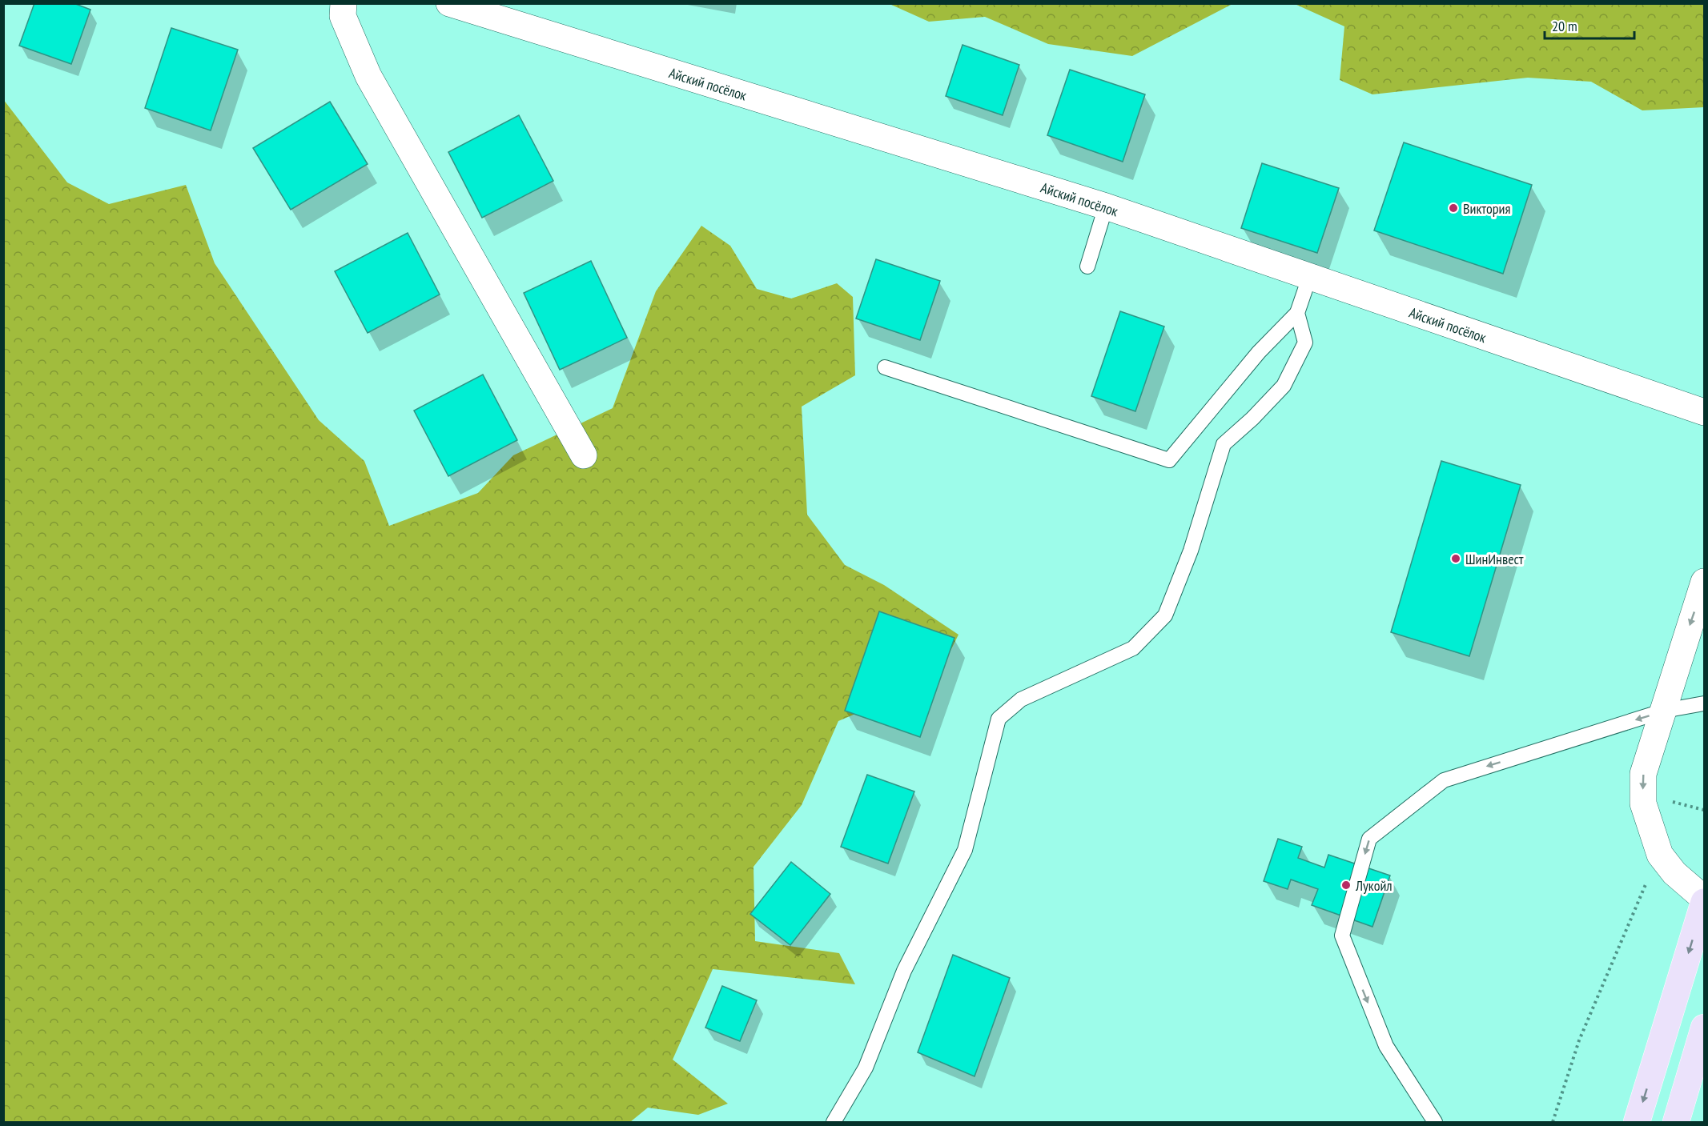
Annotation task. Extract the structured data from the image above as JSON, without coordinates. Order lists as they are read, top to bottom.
{
  "streets": {
    "street": ["Айский посёлок"]
  },
  "places": ["Виктория", "ШинИнвест", "Лукойл"],
  "scale_bar": "20 m"
}
